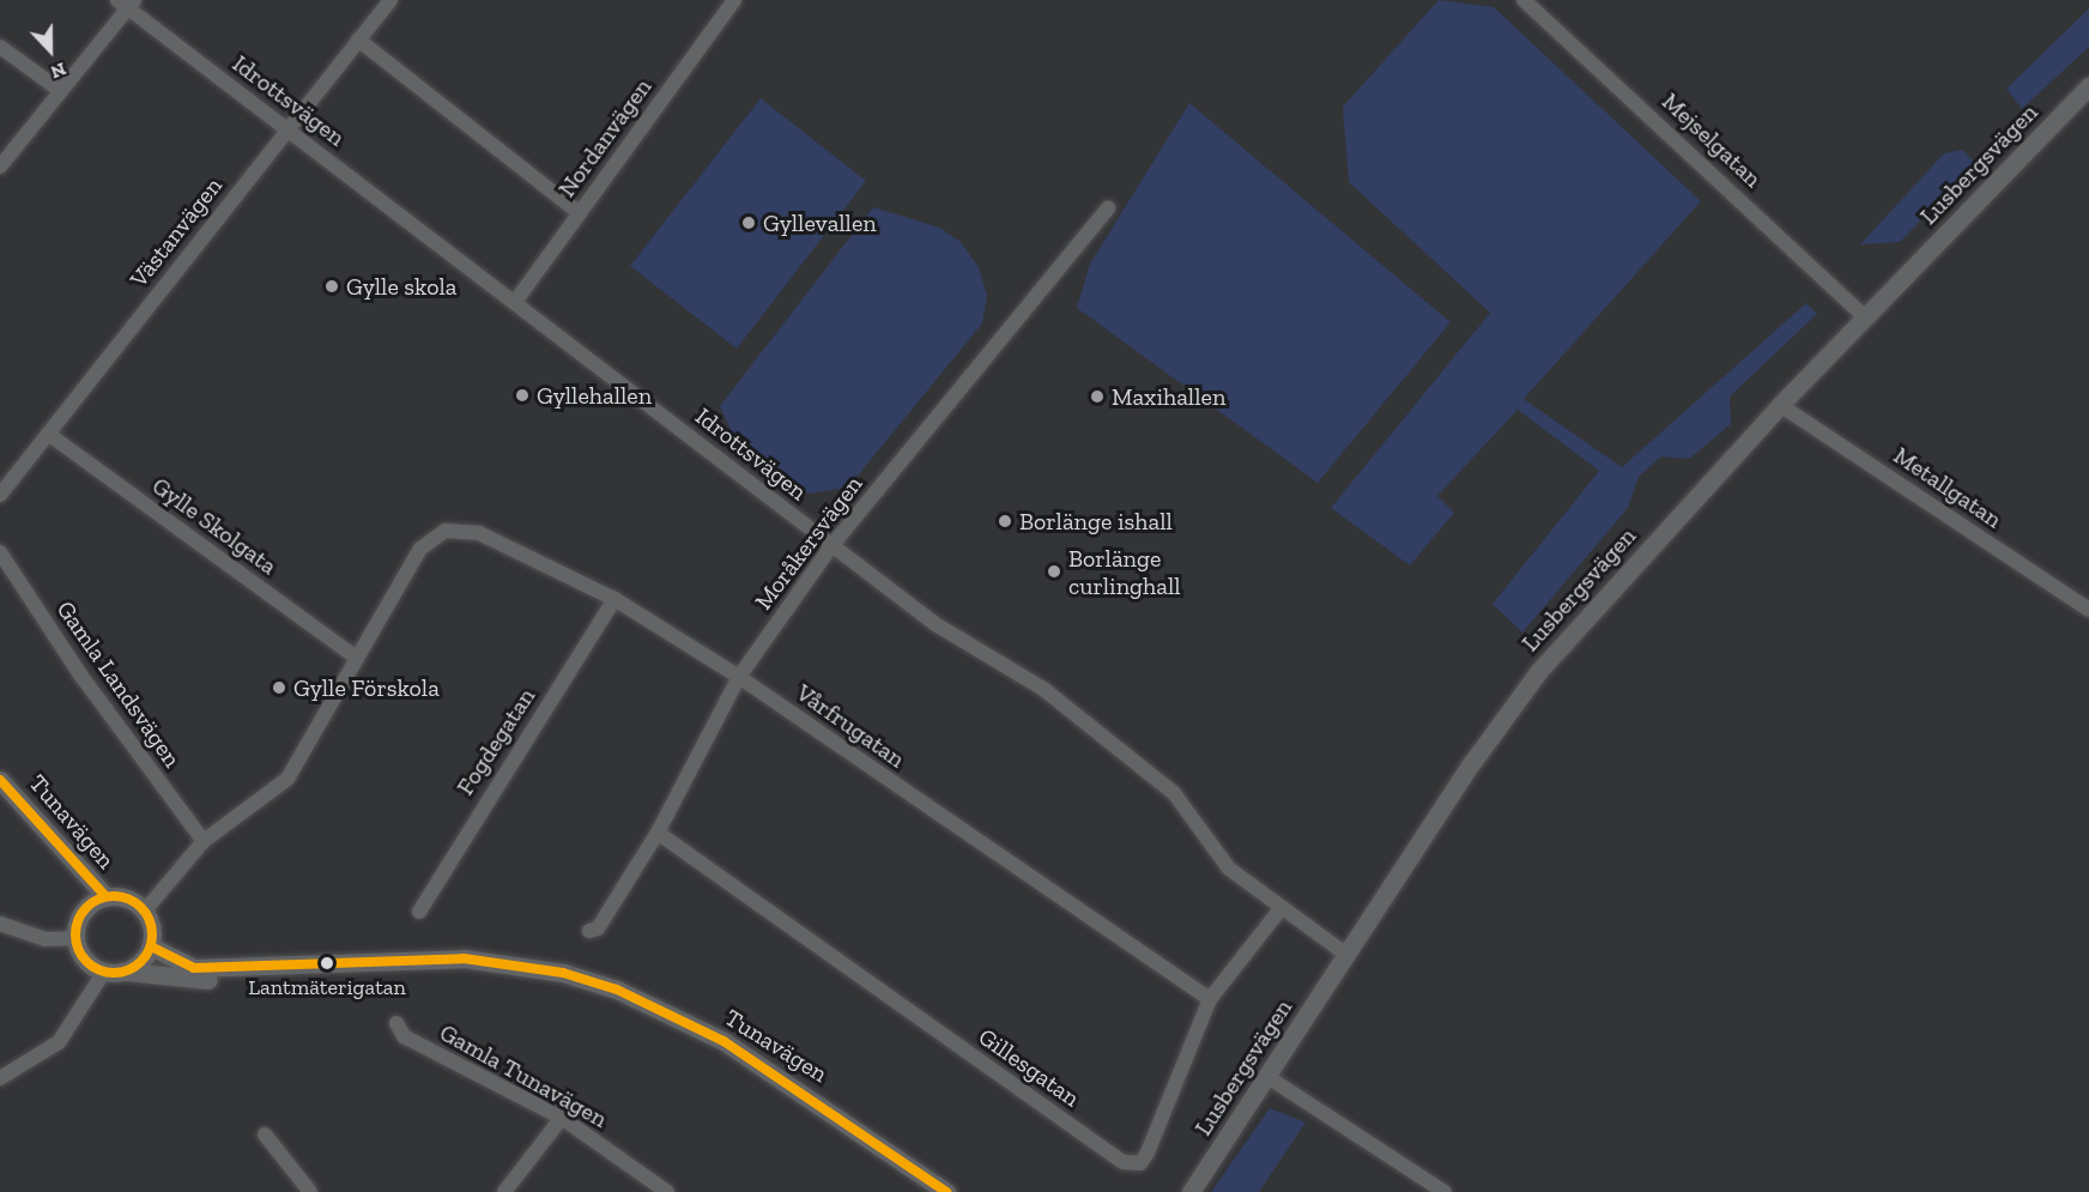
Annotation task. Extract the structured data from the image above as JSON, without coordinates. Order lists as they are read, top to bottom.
{
  "streets": {
    "street": [
      "Idrottsvägen",
      "Nordanvägen",
      "Mejselgatan",
      "Lusbergsvägen",
      "Västanvägen",
      "Metallgatan",
      "Gylle Skolgata",
      "Moråkersvägen",
      "Gamla Landsvägen",
      "Vårfrugatan",
      "Fogdegatan",
      "Tunavägen",
      "Gillesgatan",
      "Gamla Tunavägen"
    ]
  },
  "crossings": [
    ["Idrottsvägen", "Nordanvägen"],
    ["Idrottsvägen", "Lusbergsvägen"],
    ["Idrottsvägen", "Västanvägen"],
    ["Idrottsvägen", "Moråkersvägen"],
    ["Idrottsvägen", "Gillesgatan"],
    ["Mejselgatan", "Lusbergsvägen"],
    ["Lusbergsvägen", "Metallgatan"],
    ["Västanvägen", "Gylle Skolgata"],
    ["Gylle Skolgata", "Vårfrugatan"],
    ["Moråkersvägen", "Vårfrugatan"],
    ["Moråkersvägen", "Gillesgatan"],
    ["Vårfrugatan", "Fogdegatan"],
    ["Vårfrugatan", "Gillesgatan"]
  ],
  "places": [
    "Gyllevallen",
    "Gylle skola",
    "Gyllehallen",
    "Maxihallen",
    "Borlänge ishall",
    "Borlänge curlinghall",
    "Gylle Förskola",
    "Lantmäterigatan"
  ],
  "north": "bottom"
}
